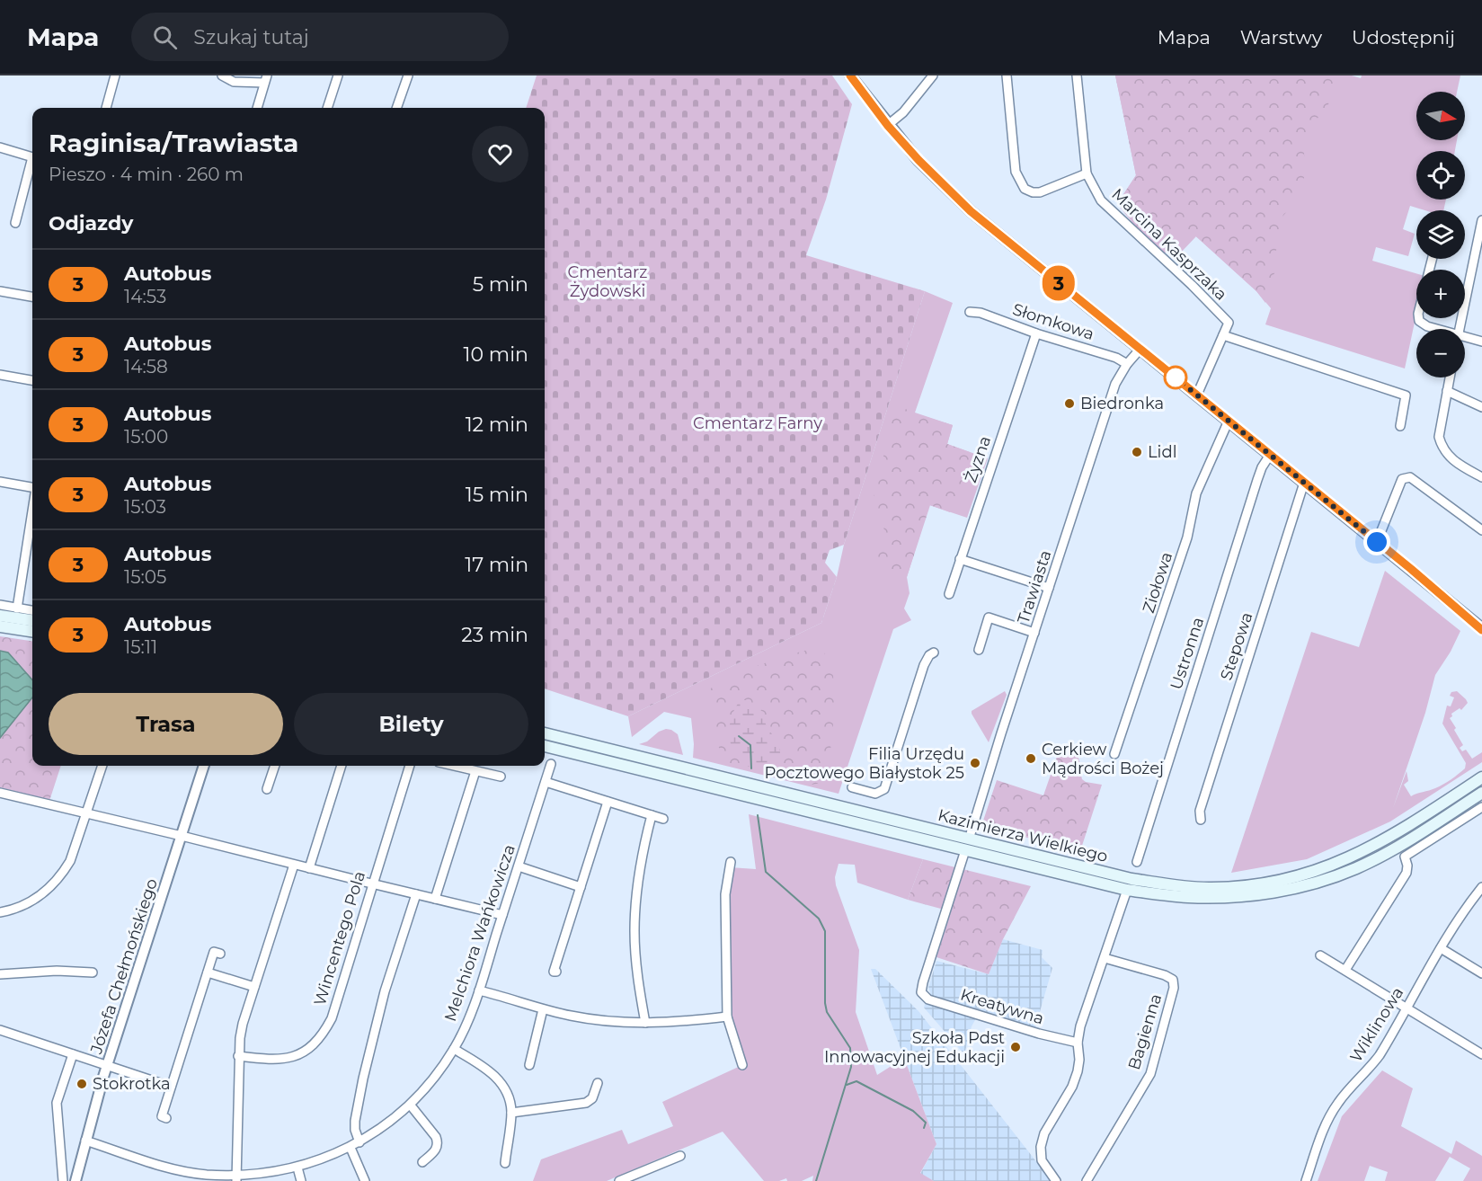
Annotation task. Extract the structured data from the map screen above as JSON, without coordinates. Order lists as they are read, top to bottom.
{
  "streets": {
    "main road": ["Kazimierza Wielkiego"],
    "street": [
      "Marcina Kasprzaka",
      "Słomkowa",
      "Żyzna",
      "Ziołowa",
      "Trawiasta",
      "Stepowa",
      "Ustronna",
      "Melchiora Wańkowicza",
      "Wincentego Pola",
      "Józefa Chełmońskiego",
      "Kreatywna",
      "Wiklinowa",
      "Bagienna"
    ]
  },
  "crossings": [
    ["Słomkowa", "Żyzna"],
    ["Słomkowa", "Trawiasta"],
    ["Trawiasta", "Kazimierza Wielkiego"],
    ["Trawiasta", "Kreatywna"],
    ["Melchiora Wańkowicza", "Józefa Chełmońskiego"]
  ],
  "parks": ["Cmentarz Żydowski", "Cmentarz Farny"],
  "places": [
    "Biedronka",
    "Lidl",
    "Cerkiew Mądrości Bożej",
    "Filia Urzędu Pocztowego Białystok 25",
    "Szkoła Pdst Innowacyjnej Edukacji",
    "Stokrotka"
  ],
  "lines": ["bus line 3"],
  "north": "right",
  "page": {
    "header": "Mapa",
    "search": "Szukaj tutaj",
    "nav": ["Mapa", "Warstwy", "Udostępnij"],
    "on_map": "3",
    "map_buttons": ["+", "−"],
    "heading": [
      ["Raginisa/Trawiasta", "Pieszo · 4 min · 260 m"],
      "Odjazdy"
    ],
    "list": [
      {
        "mark": "3",
        "name": "Autobus",
        "note": "14:53",
        "value": "5 min"
      },
      {
        "mark": "3",
        "name": "Autobus",
        "note": "14:58",
        "value": "10 min"
      },
      {
        "mark": "3",
        "name": "Autobus",
        "note": "15:00",
        "value": "12 min"
      },
      {
        "mark": "3",
        "name": "Autobus",
        "note": "15:03",
        "value": "15 min"
      },
      {
        "mark": "3",
        "name": "Autobus",
        "note": "15:05",
        "value": "17 min"
      },
      {
        "mark": "3",
        "name": "Autobus",
        "note": "15:11",
        "value": "23 min"
      }
    ],
    "buttons": ["Trasa", "Bilety"]
  }
}
